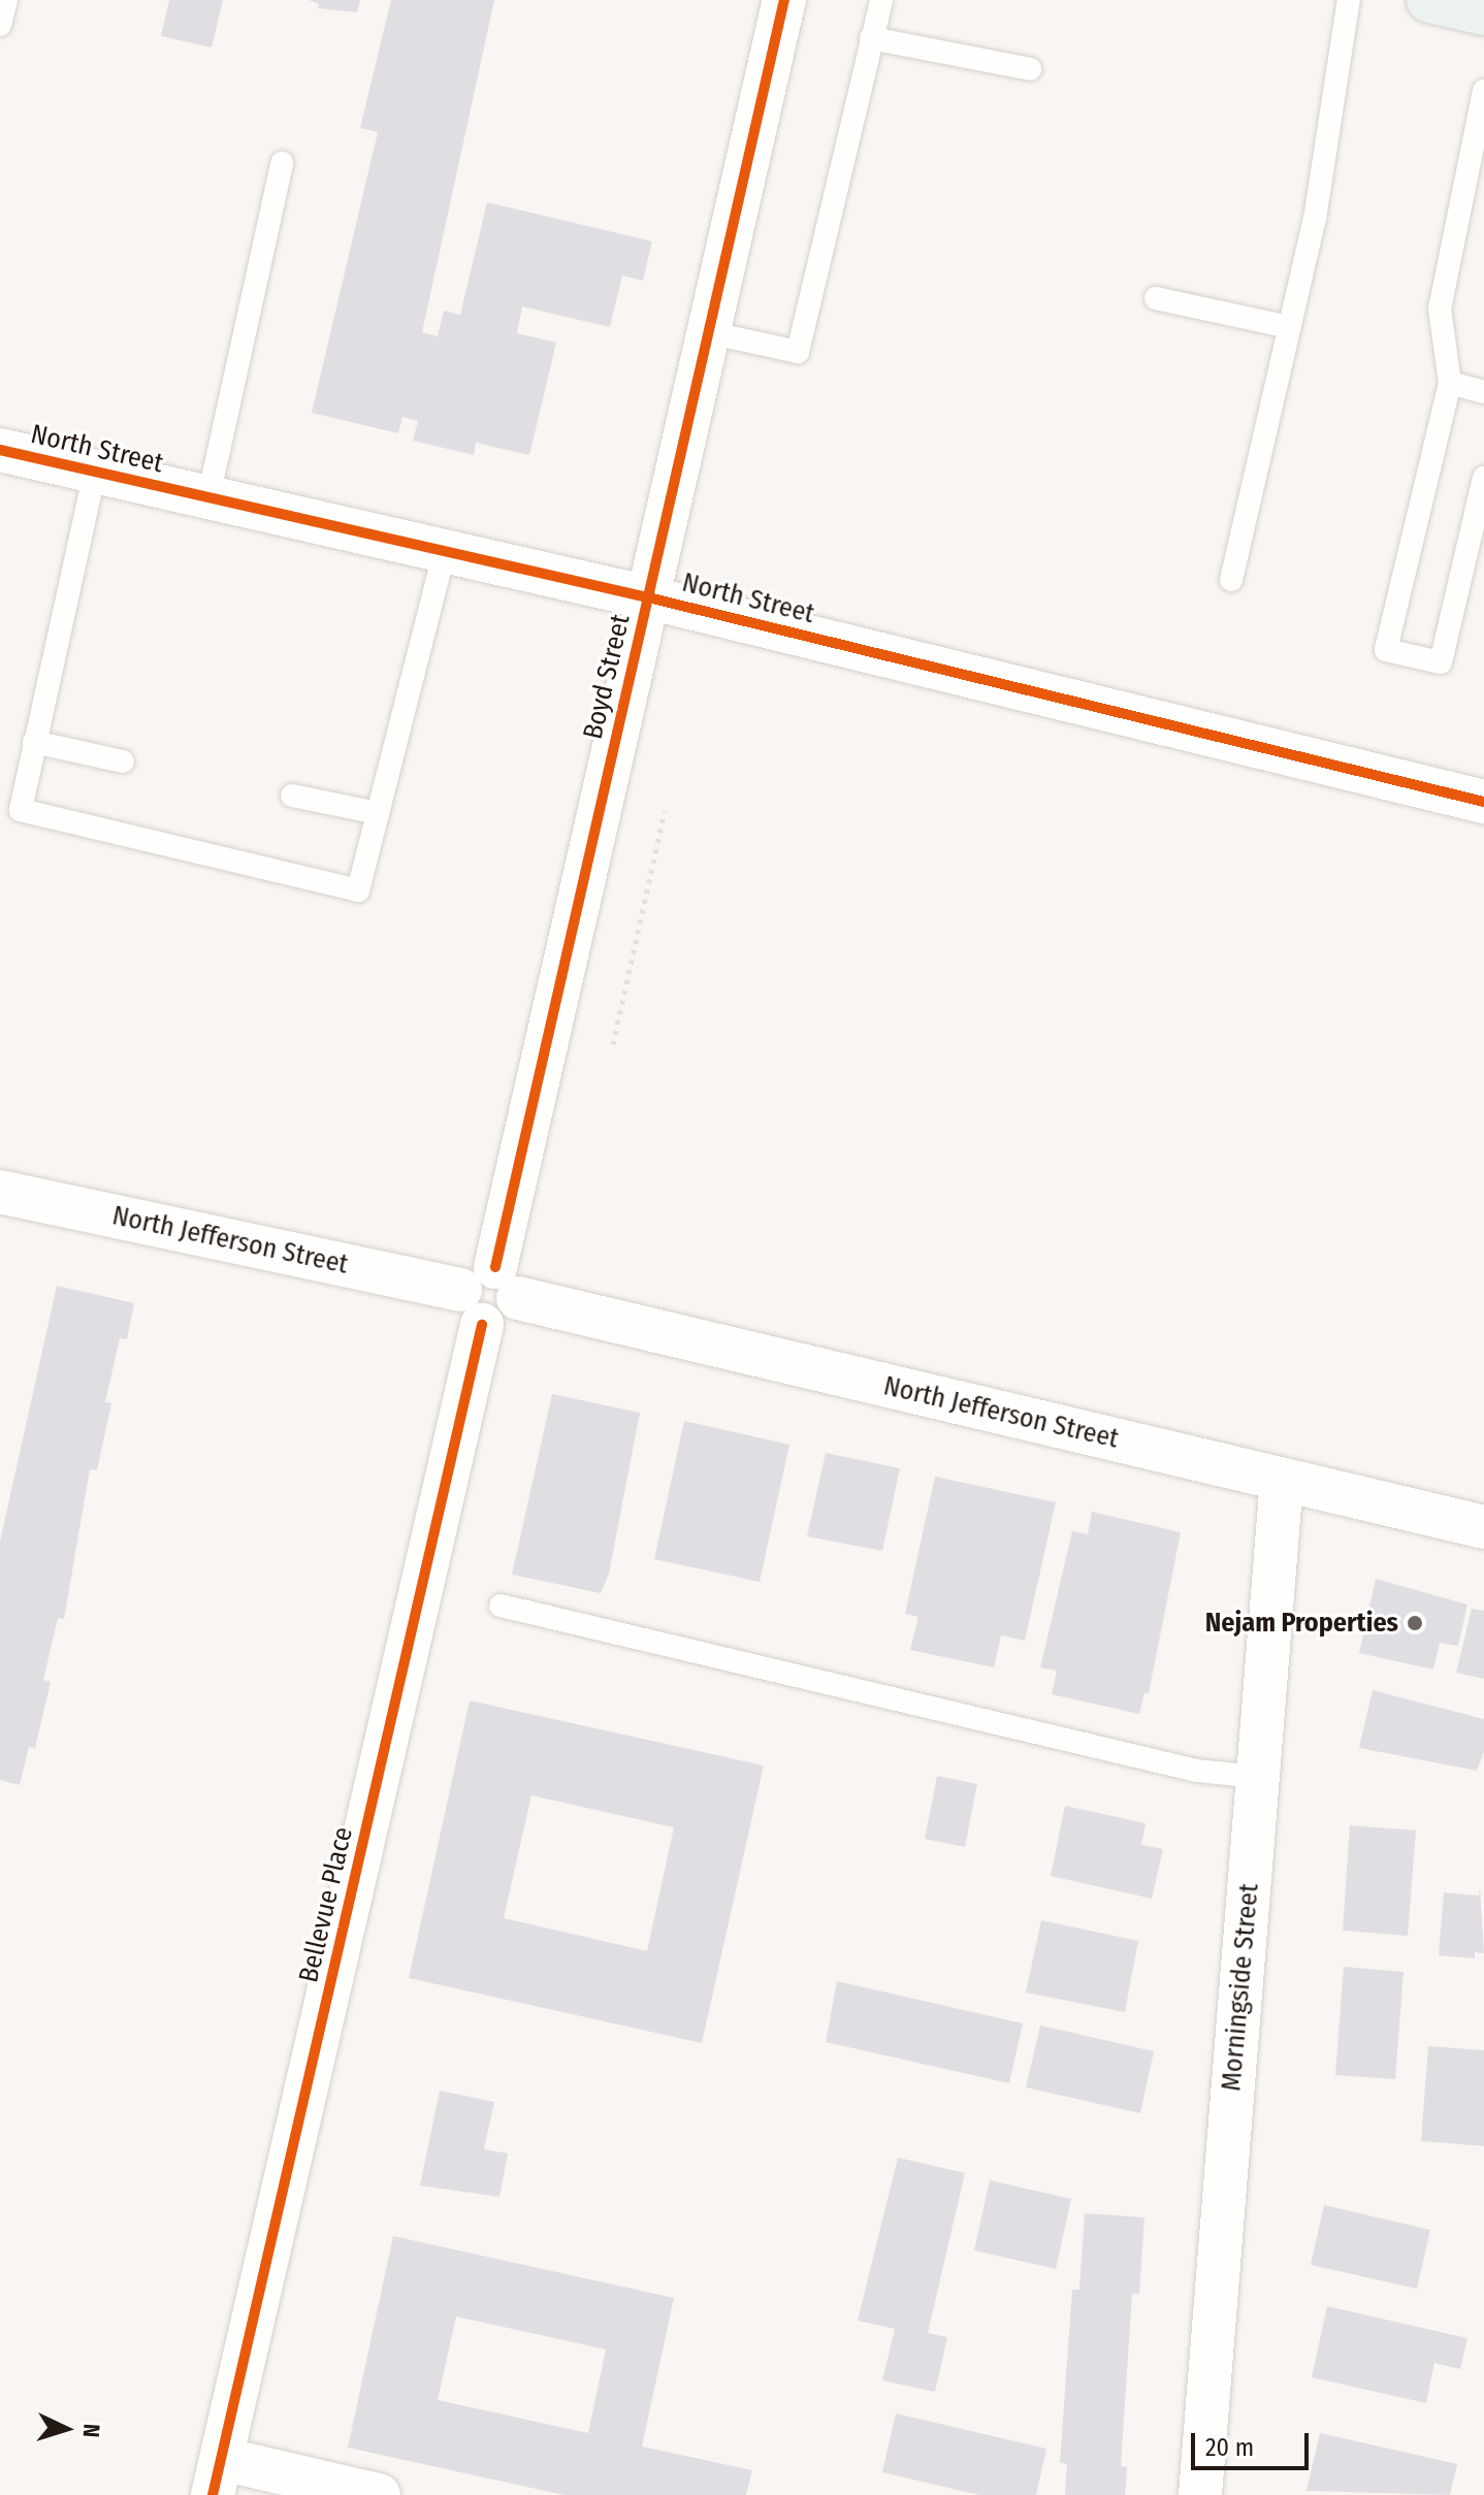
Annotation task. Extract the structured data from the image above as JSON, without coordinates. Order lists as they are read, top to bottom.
{
  "streets": {
    "street": [
      "North Street",
      "Boyd Street",
      "North Jefferson Street",
      "Bellevue Place",
      "Morningside Street"
    ]
  },
  "crossings": [
    ["North Street", "Boyd Street"],
    ["Boyd Street", "North Jefferson Street"],
    ["Boyd Street", "Bellevue Place"],
    ["North Jefferson Street", "Bellevue Place"],
    ["North Jefferson Street", "Morningside Street"]
  ],
  "places": ["Nejam Properties"],
  "scale_bar": "20 m",
  "north": "right"
}
